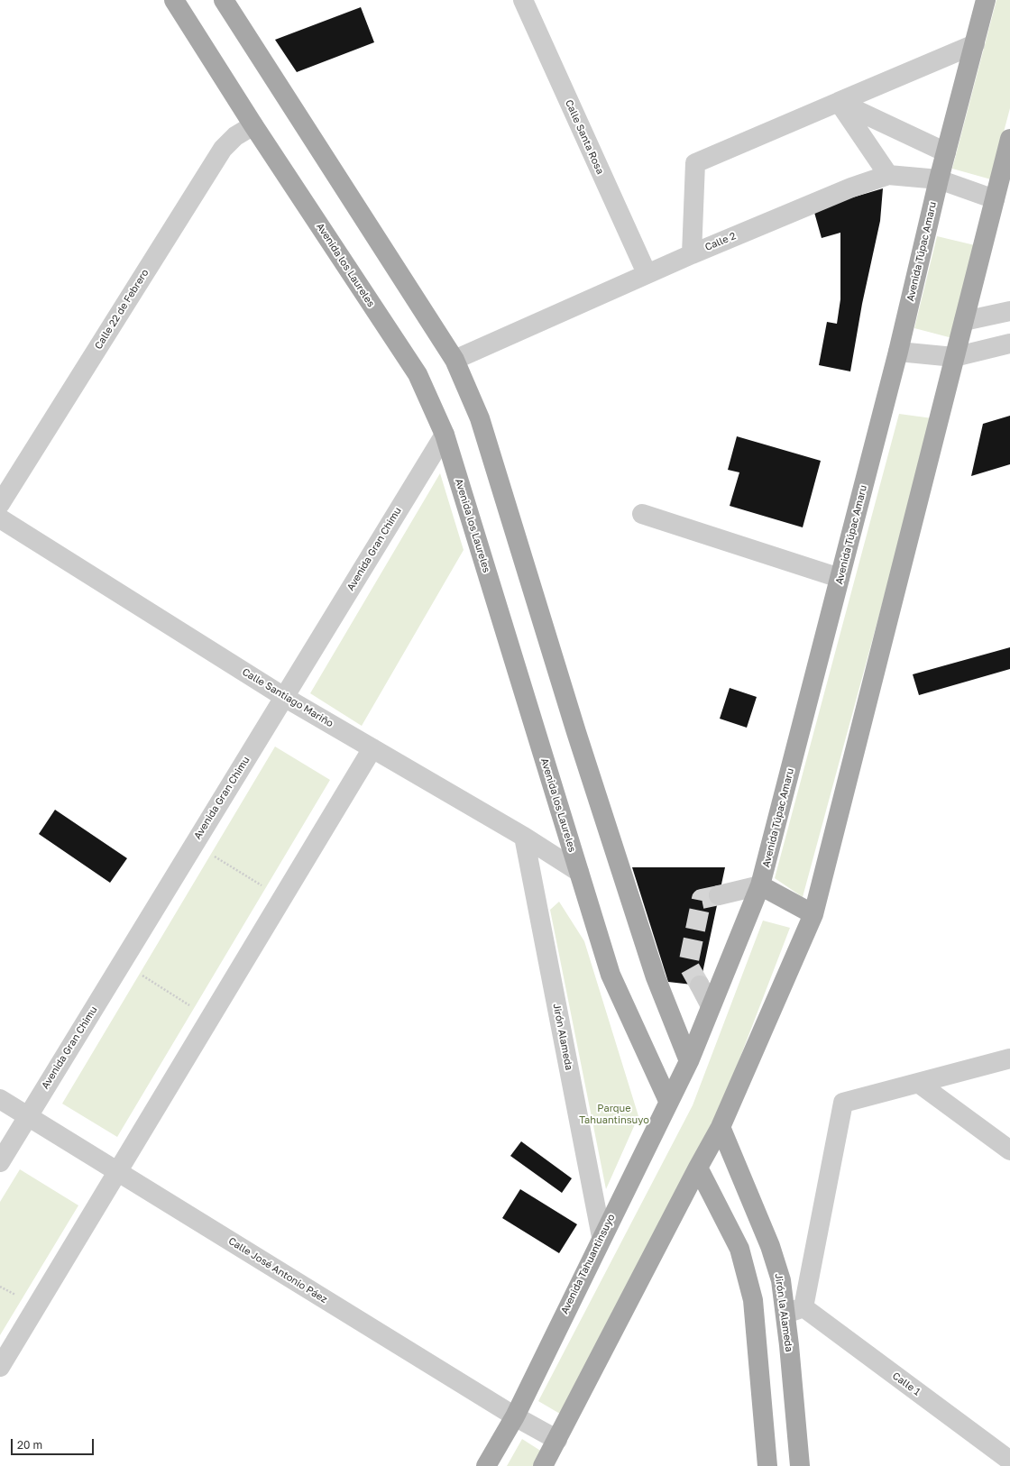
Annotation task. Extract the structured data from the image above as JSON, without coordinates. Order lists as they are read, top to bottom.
{
  "streets": {
    "main road": [
      "Avenida Túpac Amaru",
      "Avenida los Laureles",
      "Avenida Tahuantinsuyo",
      "Jirón la Alameda"
    ],
    "street": [
      "Calle Santa Rosa",
      "Calle 2",
      "Calle 22 de Febrero",
      "Avenida Gran Chimu",
      "Calle Santiago Mariño",
      "Jirón Alameda",
      "Calle José Antonio Páez",
      "Calle 1"
    ]
  },
  "crossings": [
    ["Calle Santa Rosa", "Calle 2"],
    ["Calle 2", "Avenida Túpac Amaru"],
    ["Avenida Túpac Amaru", "Avenida Tahuantinsuyo"],
    ["Avenida los Laureles", "Calle 22 de Febrero"],
    ["Avenida los Laureles", "Avenida Gran Chimu"],
    ["Avenida los Laureles", "Calle Santiago Mariño"],
    ["Avenida los Laureles", "Avenida Tahuantinsuyo"],
    ["Avenida Gran Chimu", "Calle Santiago Mariño"],
    ["Avenida Gran Chimu", "Calle José Antonio Páez"],
    ["Calle Santiago Mariño", "Jirón Alameda"],
    ["Jirón Alameda", "Avenida Tahuantinsuyo"],
    ["Avenida Tahuantinsuyo", "Calle José Antonio Páez"],
    ["Jirón la Alameda", "Calle 1"]
  ],
  "parks": ["Parque Tahuantinsuyo"],
  "scale_bar": "20 m"
}
